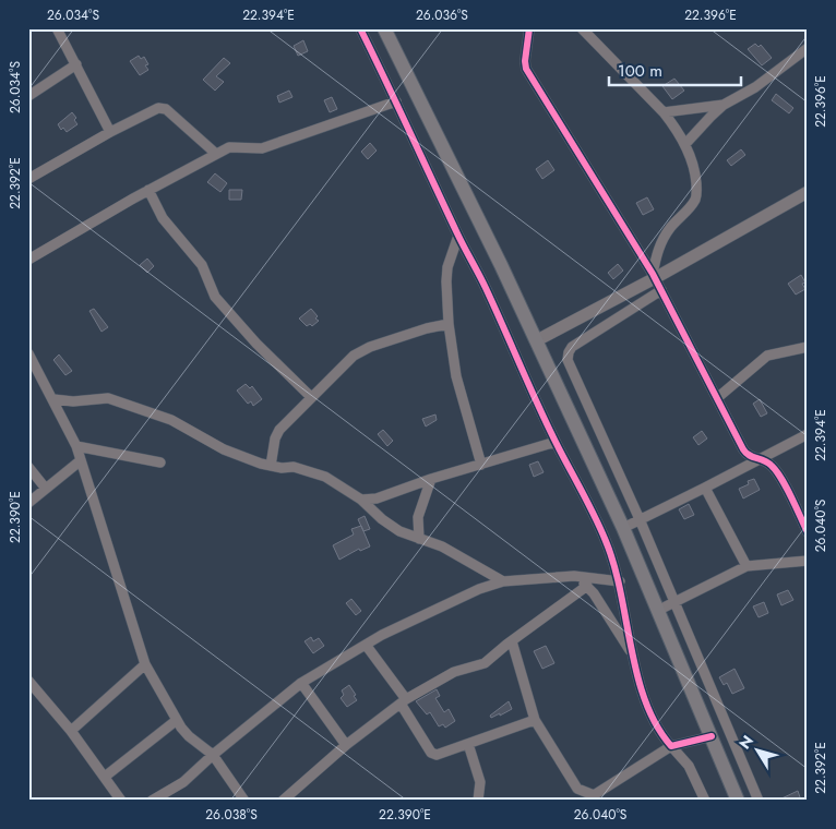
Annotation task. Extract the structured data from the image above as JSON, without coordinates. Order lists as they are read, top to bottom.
{
  "scale_bar": "100 m",
  "north": "top left",
  "coordinates": [
    "26.034°S",
    "22.394°E",
    "26.036°S",
    "22.396°E",
    "22.392°E",
    "22.390°E",
    "26.040°S",
    "26.038°S"
  ]
}
